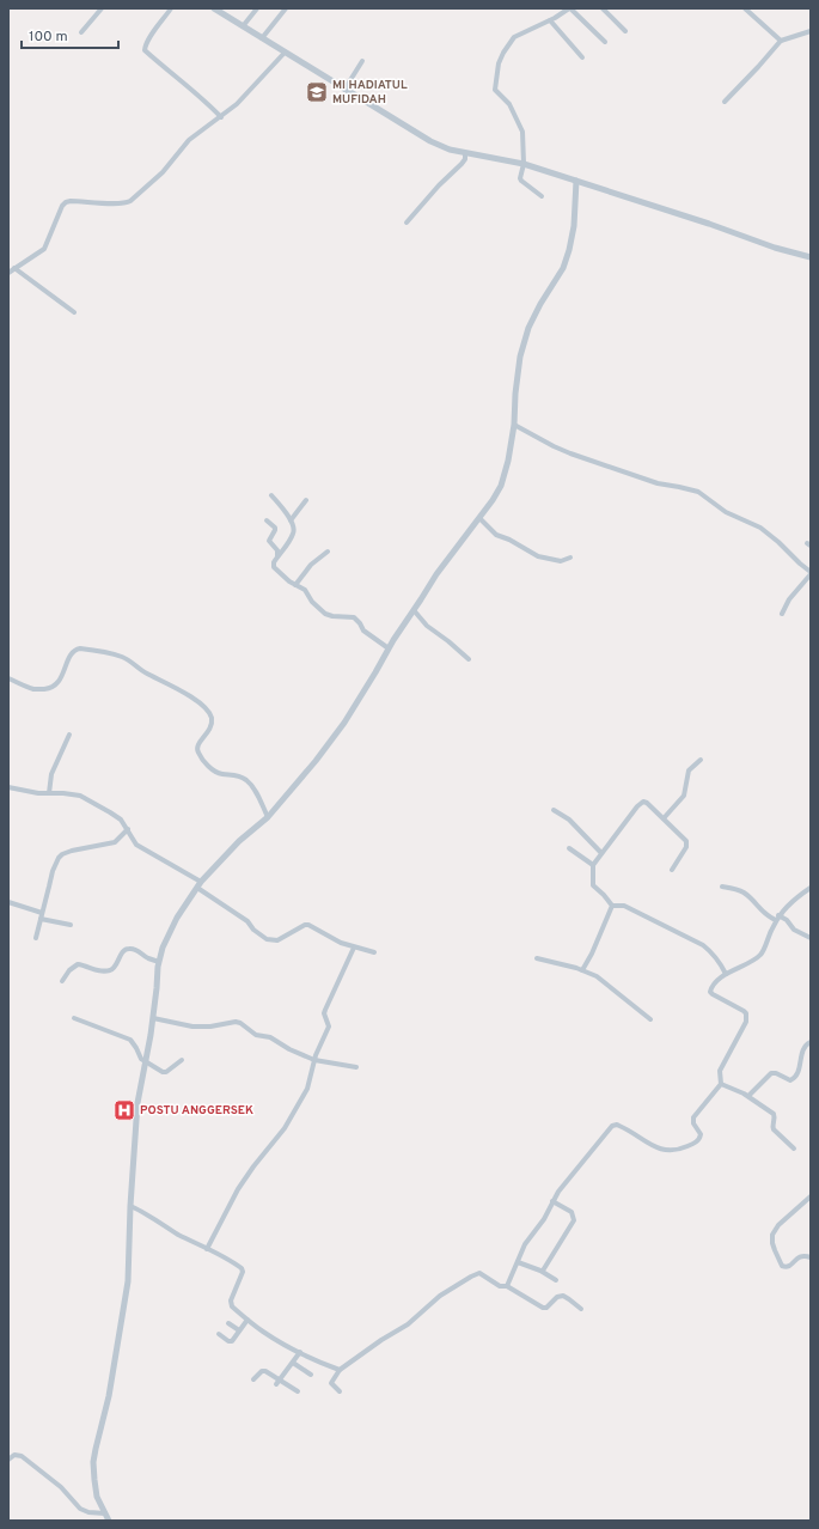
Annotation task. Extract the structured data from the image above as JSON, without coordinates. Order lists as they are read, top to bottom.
{
  "places": {
    "school or university": ["MI HADIATUL MUFIDAH"],
    "hospital": ["POSTU ANGGERSEK"]
  },
  "scale_bar": "100 m"
}
